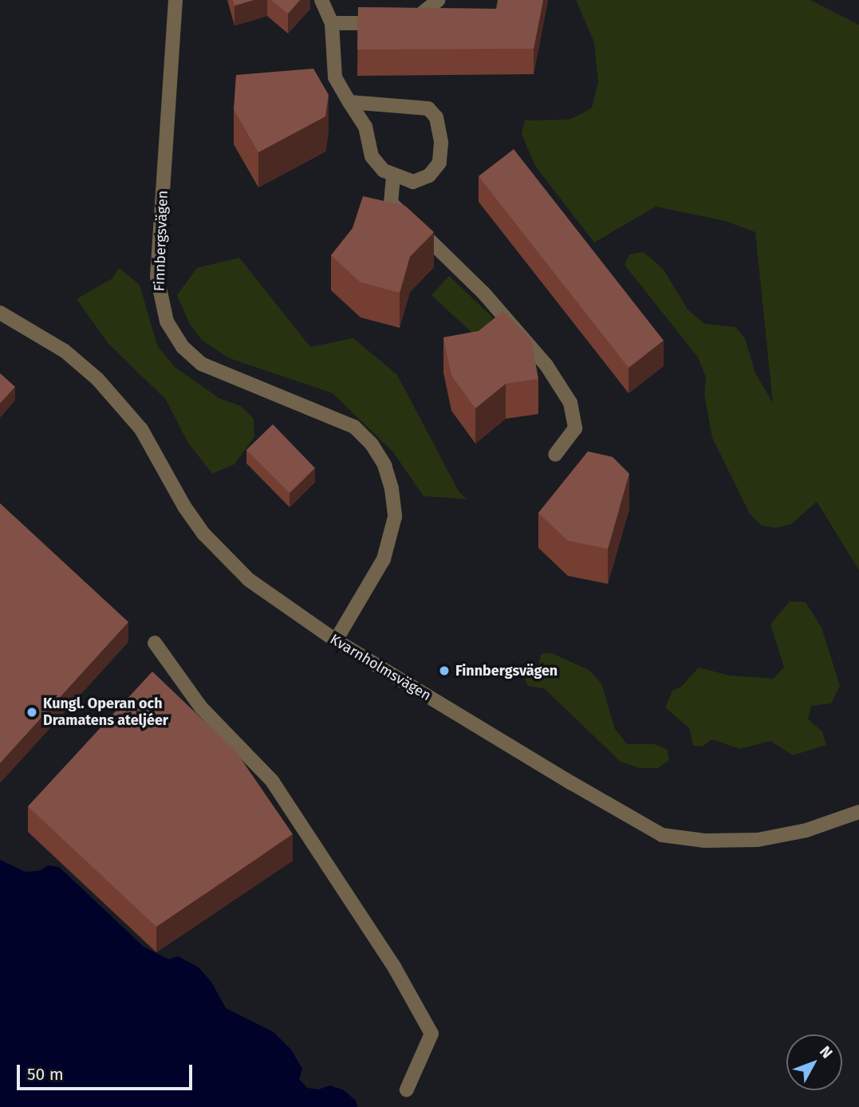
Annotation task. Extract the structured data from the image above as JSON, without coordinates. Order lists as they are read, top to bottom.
{
  "streets": {
    "street": ["Finnbergsvägen", "Kvarnholmsvägen"]
  },
  "crossings": [
    ["Finnbergsvägen", "Kvarnholmsvägen"]
  ],
  "places": ["Finnbergsvägen", "Kungl. Operan och Dramatens ateljéer"],
  "scale_bar": "50 m",
  "north": "top right"
}
